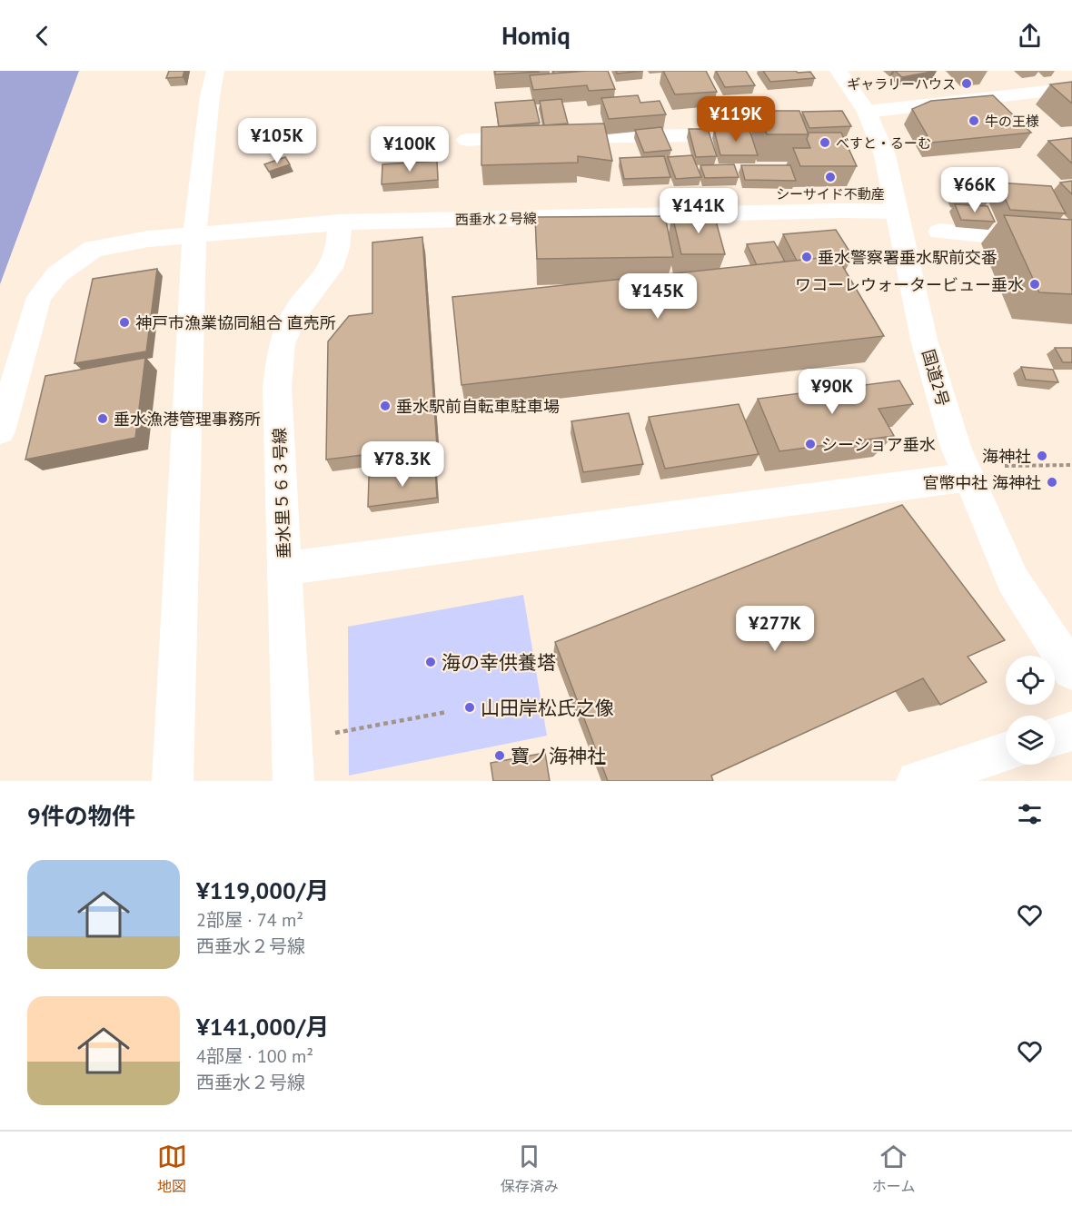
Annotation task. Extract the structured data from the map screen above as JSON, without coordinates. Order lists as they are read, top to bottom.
{
  "streets": {
    "main road": ["西垂水２号線", "国道2号", "垂水里５６３号線"]
  },
  "crossings": [
    ["西垂水２号線", "国道2号"],
    ["西垂水２号線", "垂水里５６３号線"]
  ],
  "places": [
    "ギャラリーハウス",
    "牛の王様",
    "べすと・るーむ",
    "シーサイド不動産",
    "垂水警察署垂水駅前交番",
    "ワコーレウォータービュー垂水",
    "神戸市漁業協同組合 直売所",
    "垂水駅前自転車駐車場",
    "垂水漁港管理事務所",
    "シーショア垂水",
    "海神社",
    "官幣中社 海神社",
    "海の幸供養塔",
    "山田岸松氏之像",
    "寶ノ海神社"
  ],
  "page": {
    "header": "Homiq",
    "price": [
      "¥119K",
      "¥105K",
      "¥100K",
      "¥66K",
      "¥141K",
      "¥145K",
      "¥90K",
      "¥78.3K",
      "¥277K"
    ],
    "heading": "9件の物件",
    "list": [
      {
        "name": "¥119,000/月",
        "note": "2部屋 · 74 m² · 西垂水２号線"
      },
      {
        "name": "¥141,000/月",
        "note": "4部屋 · 100 m² · 西垂水２号線"
      }
    ],
    "tabs": ["地図", "保存済み", "ホーム"]
  }
}
